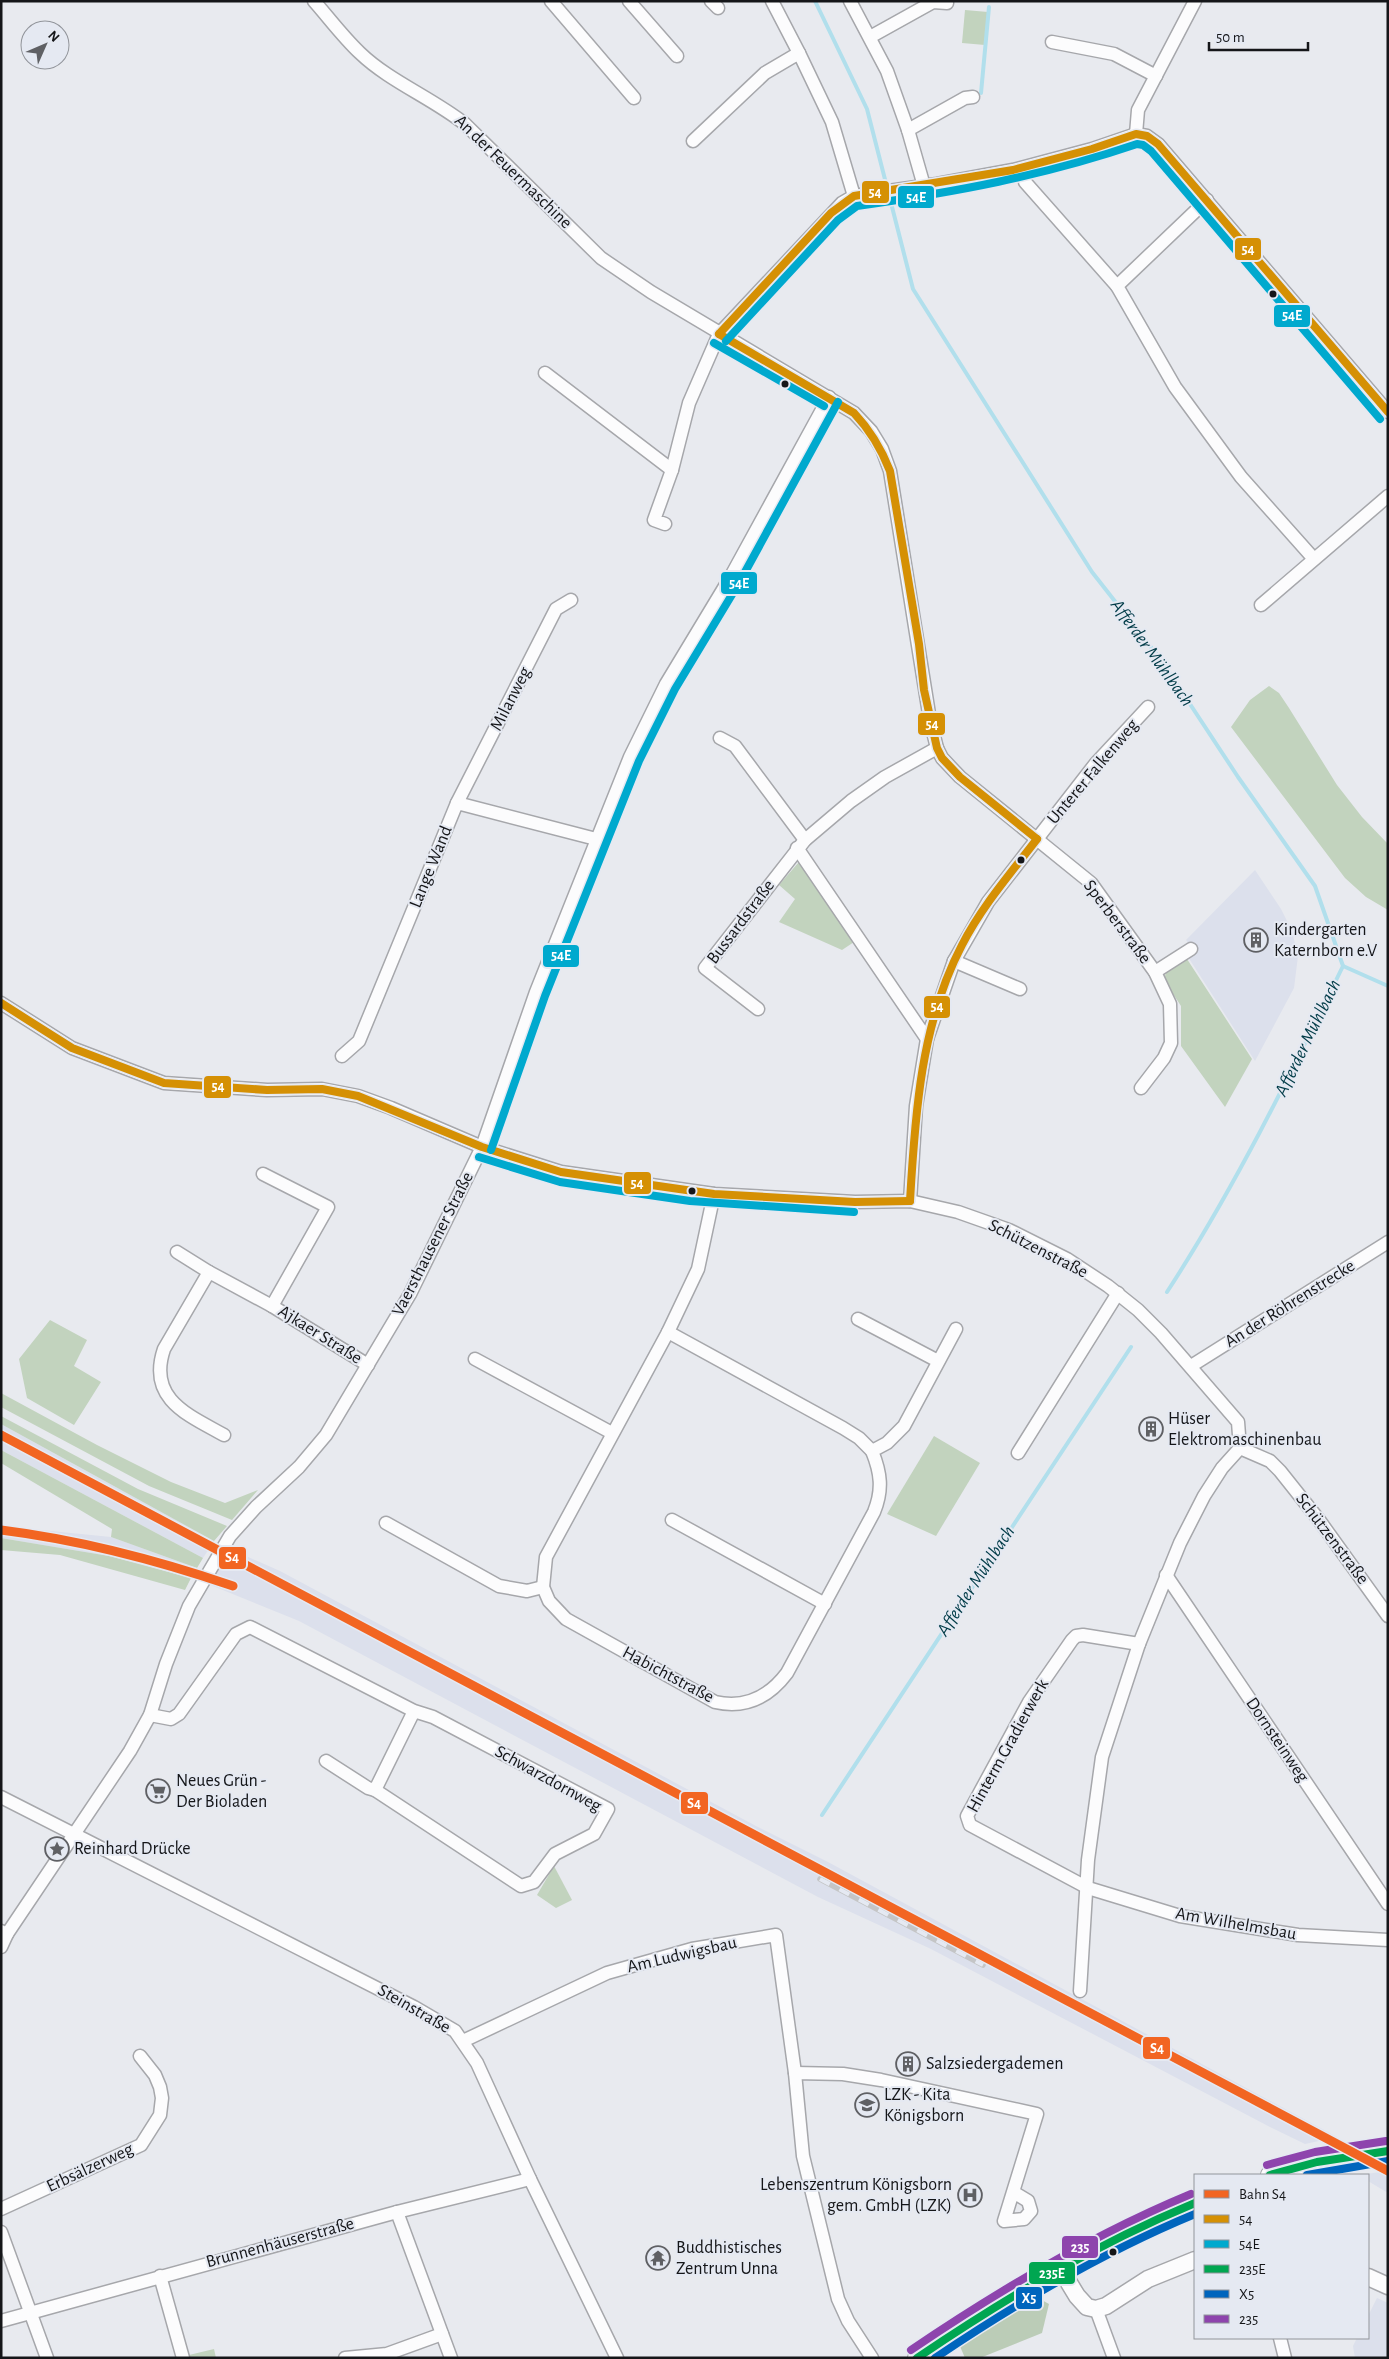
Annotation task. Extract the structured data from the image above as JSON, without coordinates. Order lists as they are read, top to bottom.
{
  "streets": {
    "street": [
      "An der Feuermaschine",
      "Milanweg",
      "Unterer Falkenweg",
      "Lange Wand",
      "Bussardstraße",
      "Sperberstraße",
      "Vaersthausener Straße",
      "Schützenstraße",
      "An der Röhrenstrecke",
      "Ajkaer Straße",
      "Habichtstraße",
      "Dornsteinweg",
      "Hinterm Gradierwerk",
      "Schwarzdornweg",
      "Am Wilhelmsbau",
      "Am Ludwigsbau",
      "Steinstraße",
      "Erbsälzerweg",
      "Brunnenhäuserstraße"
    ]
  },
  "crossings": [
    ["An der Feuermaschine", "Sperberstraße"],
    ["An der Feuermaschine", "Vaersthausener Straße"],
    ["Milanweg", "Lange Wand"],
    ["Unterer Falkenweg", "Sperberstraße"],
    ["Unterer Falkenweg", "Schützenstraße"],
    ["Lange Wand", "Vaersthausener Straße"],
    ["Bussardstraße", "Sperberstraße"],
    ["Sperberstraße", "Vaersthausener Straße"],
    ["Vaersthausener Straße", "Schützenstraße"],
    ["Vaersthausener Straße", "Ajkaer Straße"],
    ["Vaersthausener Straße", "Schwarzdornweg"],
    ["Vaersthausener Straße", "Steinstraße"],
    ["Schützenstraße", "An der Röhrenstrecke"],
    ["Hinterm Gradierwerk", "Am Wilhelmsbau"],
    ["Am Ludwigsbau", "Steinstraße"],
    ["Steinstraße", "Brunnenhäuserstraße"]
  ],
  "water": ["Afferder Mühlbach"],
  "places": {
    "building": ["Kindergarten Katernborn e.V", "Hüser Elektromaschinenbau", "Salzsiedergademen"],
    "supermarket": ["Neues Grün - Der Bioladen"],
    "place": ["Reinhard Drücke"],
    "school or university": ["LZK - Kita Königsborn"],
    "hospital": ["Lebenszentrum Königsborn gem. GmbH (LZK)"],
    "temple": ["Buddhistisches Zentrum Unna"]
  },
  "lines": [
    "transit line 54",
    "transit line 54E",
    "rail line S4",
    "transit line 235",
    "transit line 235E",
    "transit line X5"
  ],
  "legend": [
    "Bahn S4",
    "54",
    "54E",
    "235E",
    "X5",
    "235"
  ],
  "scale_bar": "50 m",
  "north": "top right"
}
